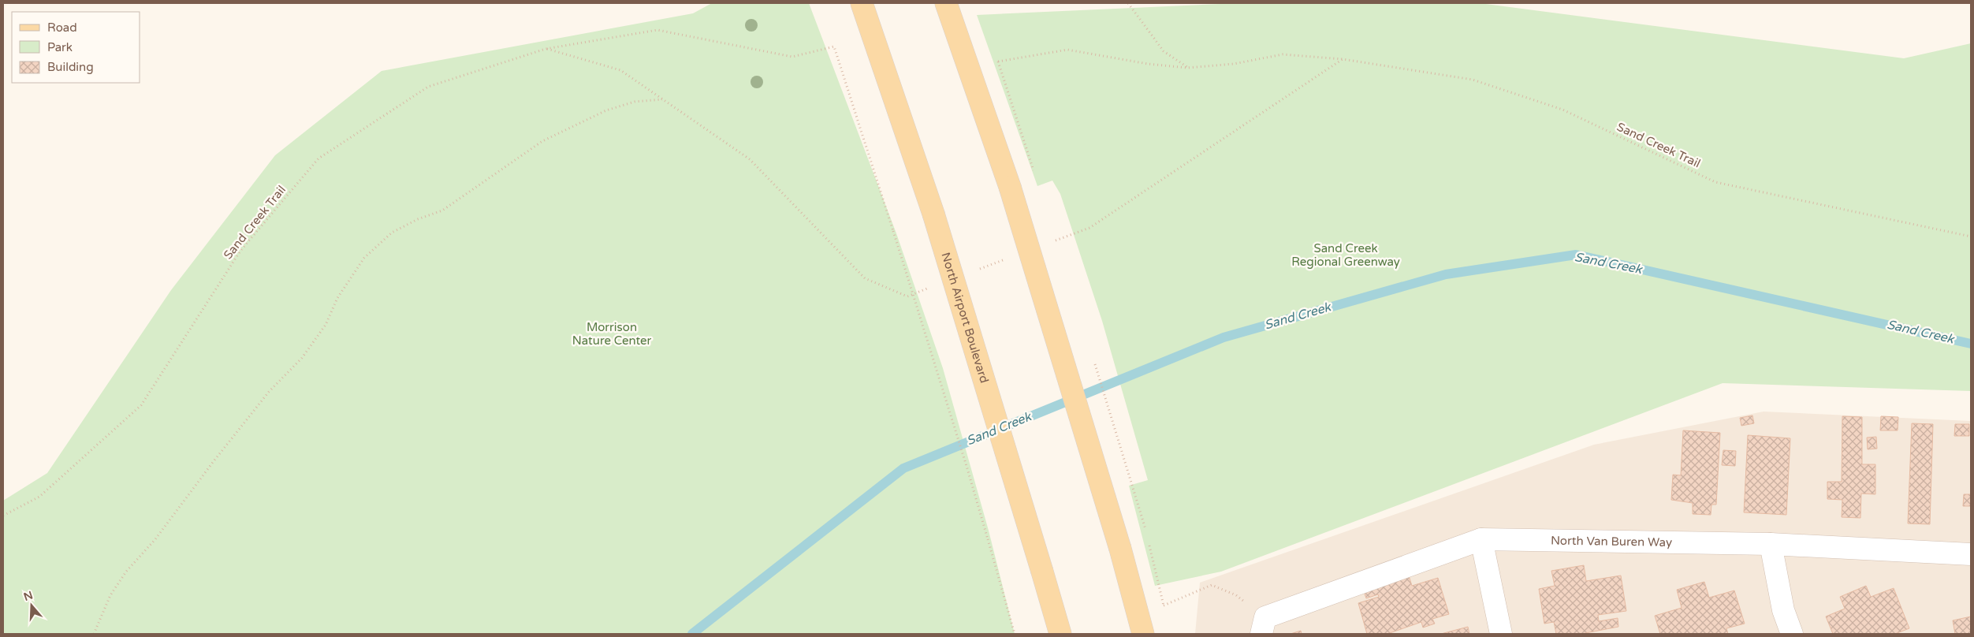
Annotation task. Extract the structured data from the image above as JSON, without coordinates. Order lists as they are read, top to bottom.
{
  "streets": {
    "main road": ["North Airport Boulevard"],
    "street": ["North Van Buren Way"],
    "path": ["Sand Creek Trail"]
  },
  "water": ["Sand Creek"],
  "parks": ["Sand Creek Regional Greenway", "Morrison Nature Center"],
  "legend": ["Road", "Park", "Building"],
  "north": "top"
}
